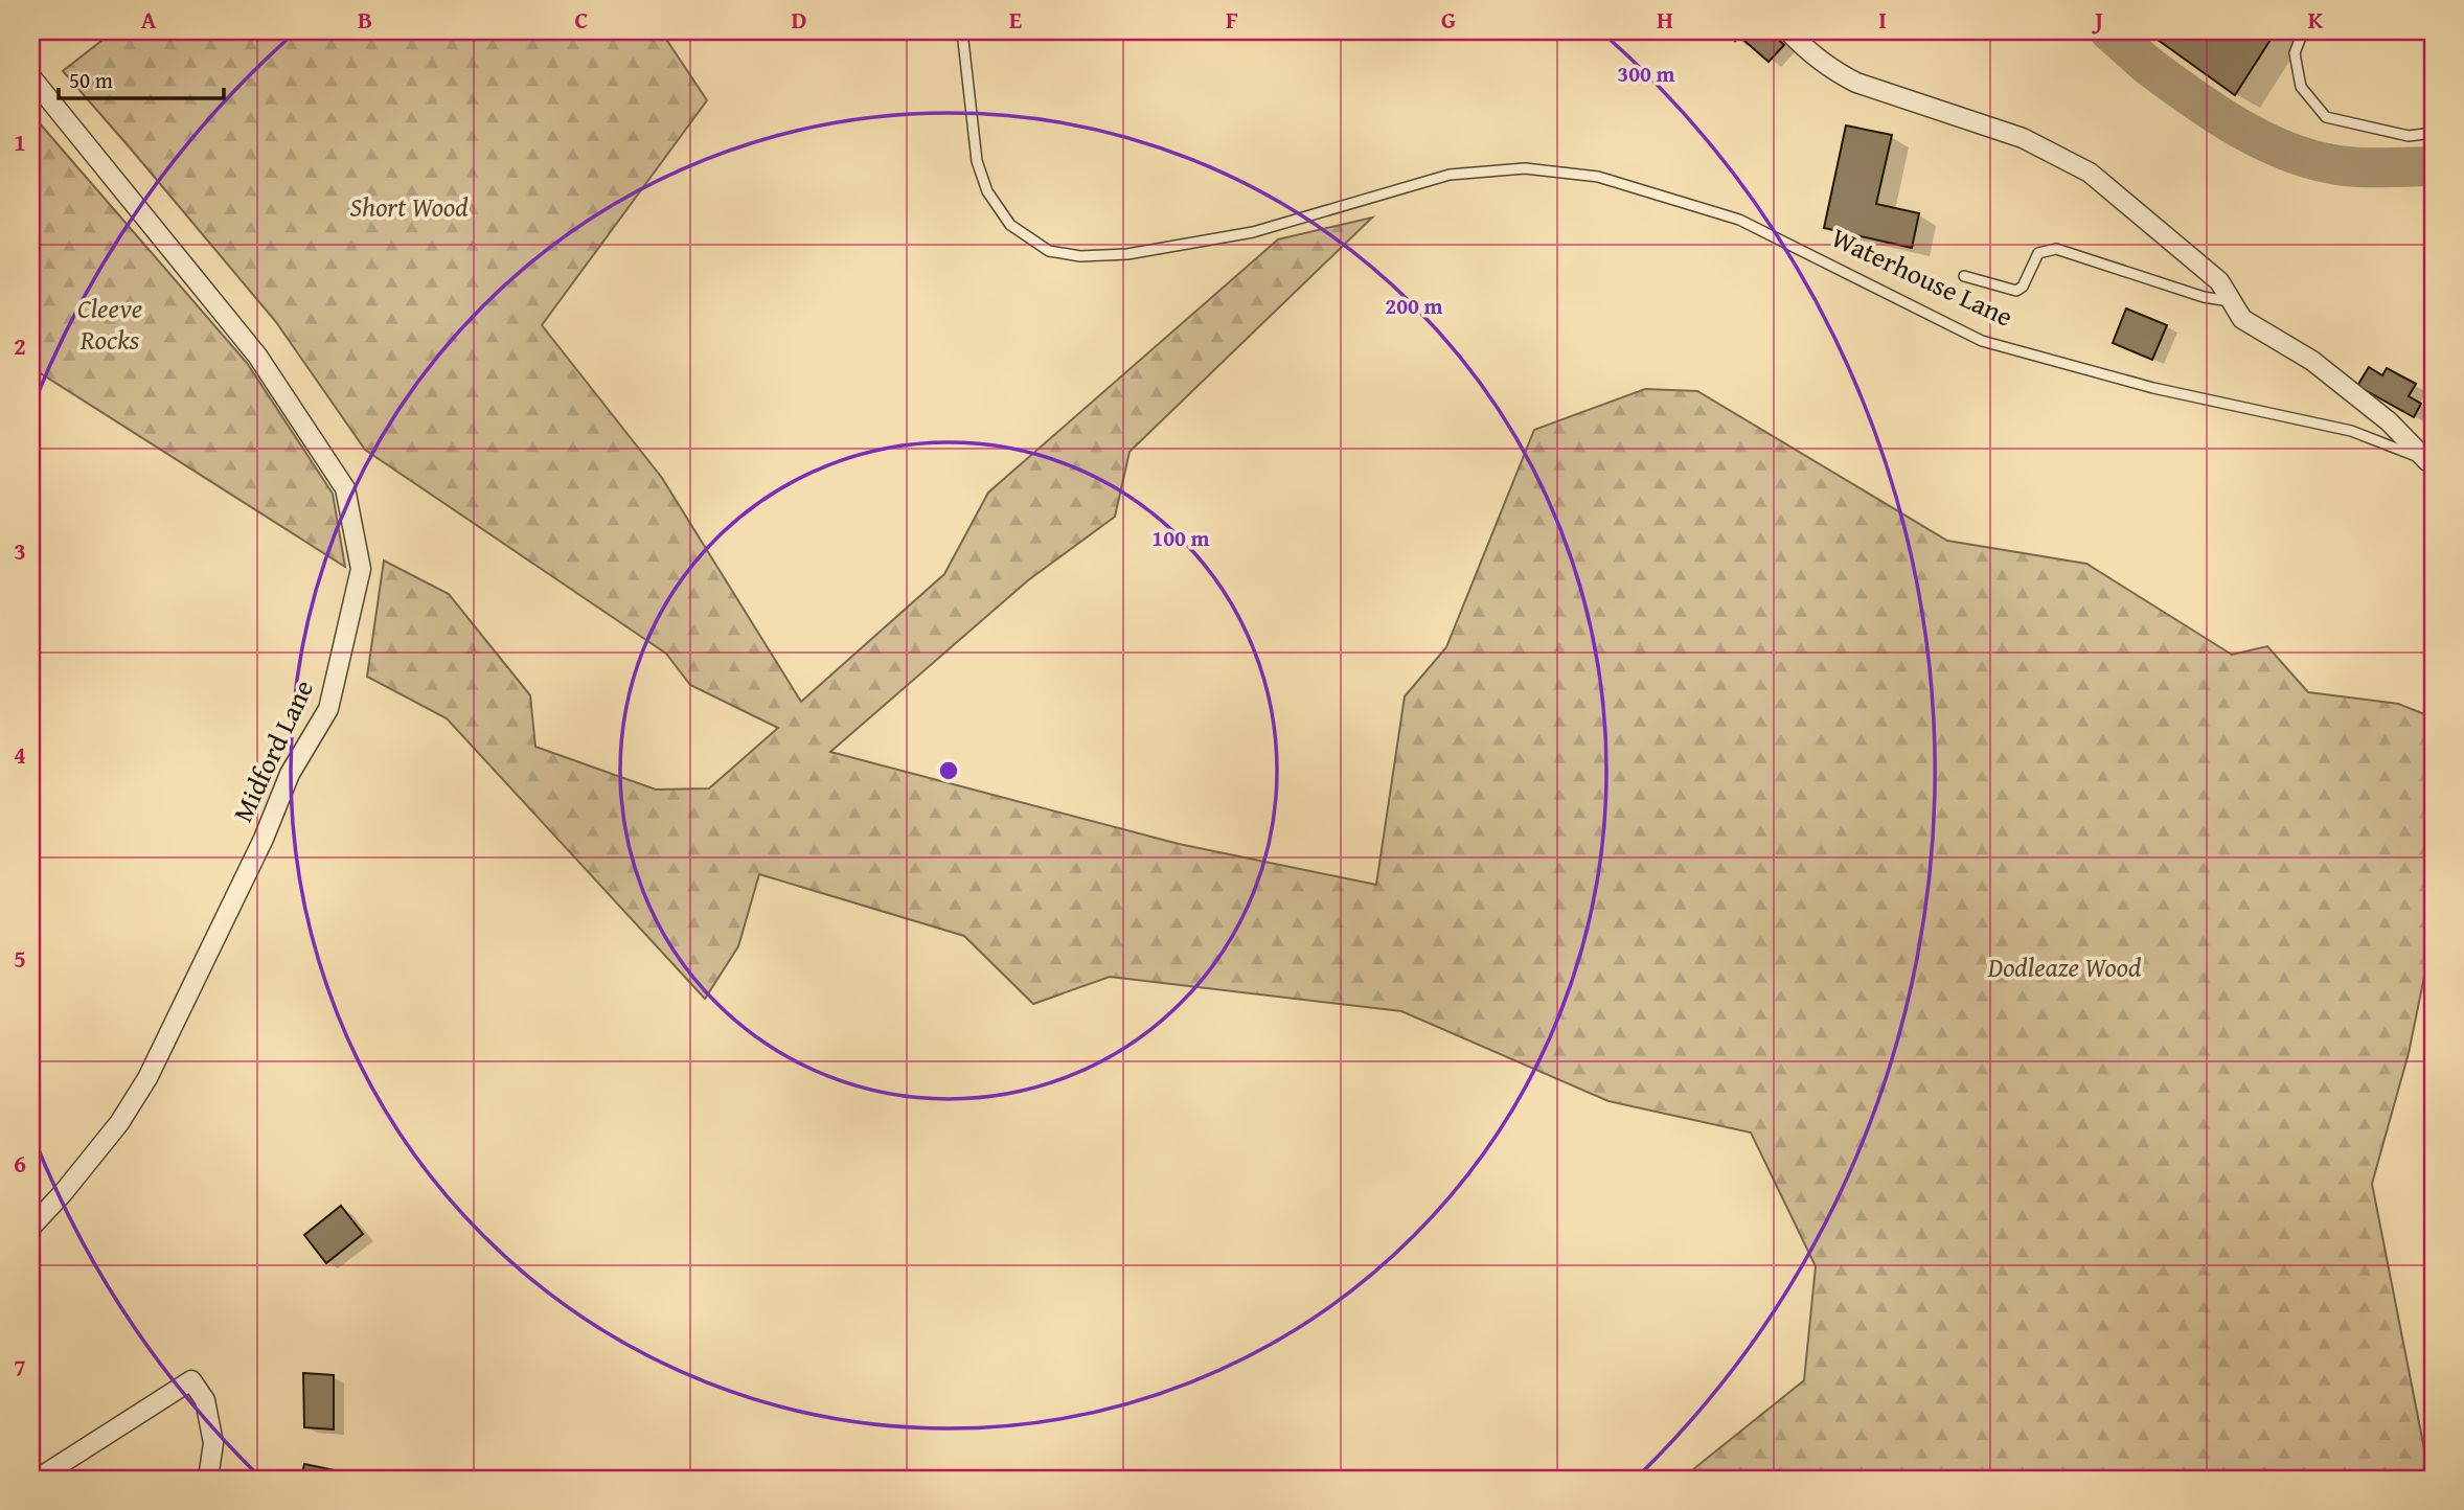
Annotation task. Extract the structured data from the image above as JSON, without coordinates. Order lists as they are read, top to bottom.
{
  "streets": {
    "street": ["Midford Lane"],
    "lane": ["Waterhouse Lane"]
  },
  "parks": ["Short Wood", "Cleeve Rocks", "Dodleaze Wood"],
  "scale_bar": "50 m",
  "grid": {
    "columns": [
      "A",
      "B",
      "C",
      "D",
      "E",
      "F",
      "G",
      "H",
      "I",
      "J",
      "K"
    ],
    "rows": [
      "1",
      "2",
      "3",
      "4",
      "5",
      "6",
      "7"
    ]
  },
  "rings": ["300 m", "200 m", "100 m"]
}
